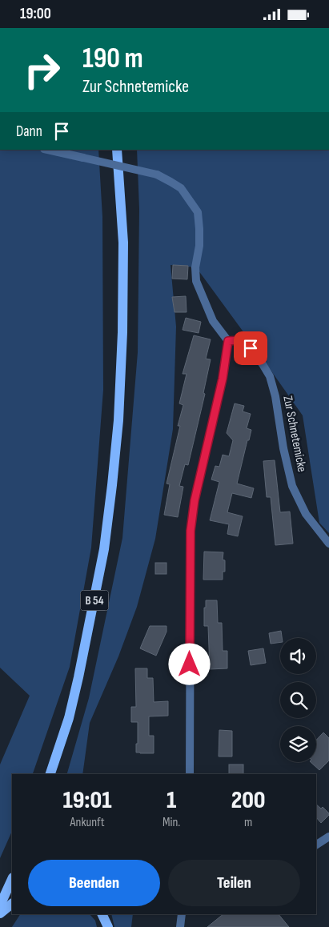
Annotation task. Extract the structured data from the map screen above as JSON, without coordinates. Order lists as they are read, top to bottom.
{
  "streets": {
    "main road": ["B 54"],
    "street": ["Zur Schnetemicke"]
  },
  "page": {
    "status": "19:00",
    "turn": ["190 m", "Zur Schnetemicke"],
    "then": "Dann",
    "eta": [
      "19:01",
      "Ankunft",
      "1",
      "Min.",
      "200",
      "m"
    ],
    "buttons": ["Beenden", "Teilen"]
  }
}
